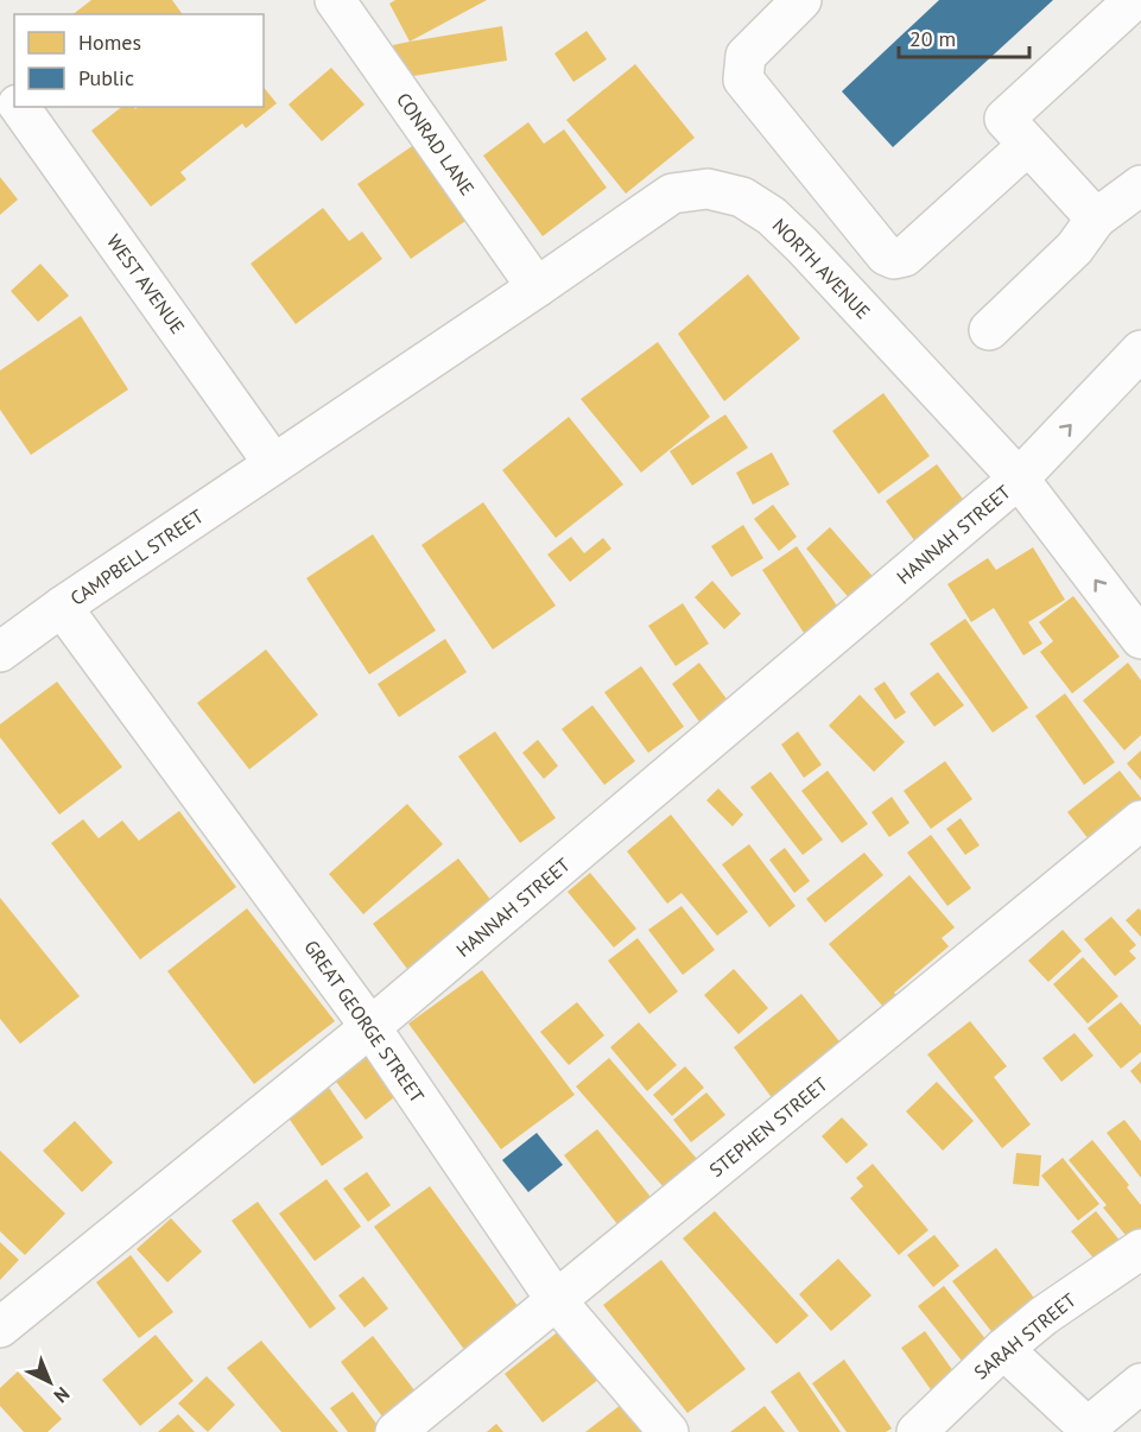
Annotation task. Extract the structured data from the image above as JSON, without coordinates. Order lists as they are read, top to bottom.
{
  "streets": {
    "street": [
      "CONRAD LANE",
      "NORTH AVENUE",
      "WEST AVENUE",
      "HANNAH STREET",
      "CAMPBELL STREET",
      "GREAT GEORGE STREET",
      "STEPHEN STREET",
      "SARAH STREET"
    ]
  },
  "crossings": [
    ["CONRAD LANE", "NORTH AVENUE"],
    ["NORTH AVENUE", "WEST AVENUE"],
    ["NORTH AVENUE", "HANNAH STREET"],
    ["NORTH AVENUE", "CAMPBELL STREET"],
    ["WEST AVENUE", "CAMPBELL STREET"],
    ["HANNAH STREET", "GREAT GEORGE STREET"],
    ["CAMPBELL STREET", "GREAT GEORGE STREET"],
    ["GREAT GEORGE STREET", "STEPHEN STREET"]
  ],
  "legend": ["Homes", "Public"],
  "scale_bar": "20 m",
  "north": "bottom right"
}
